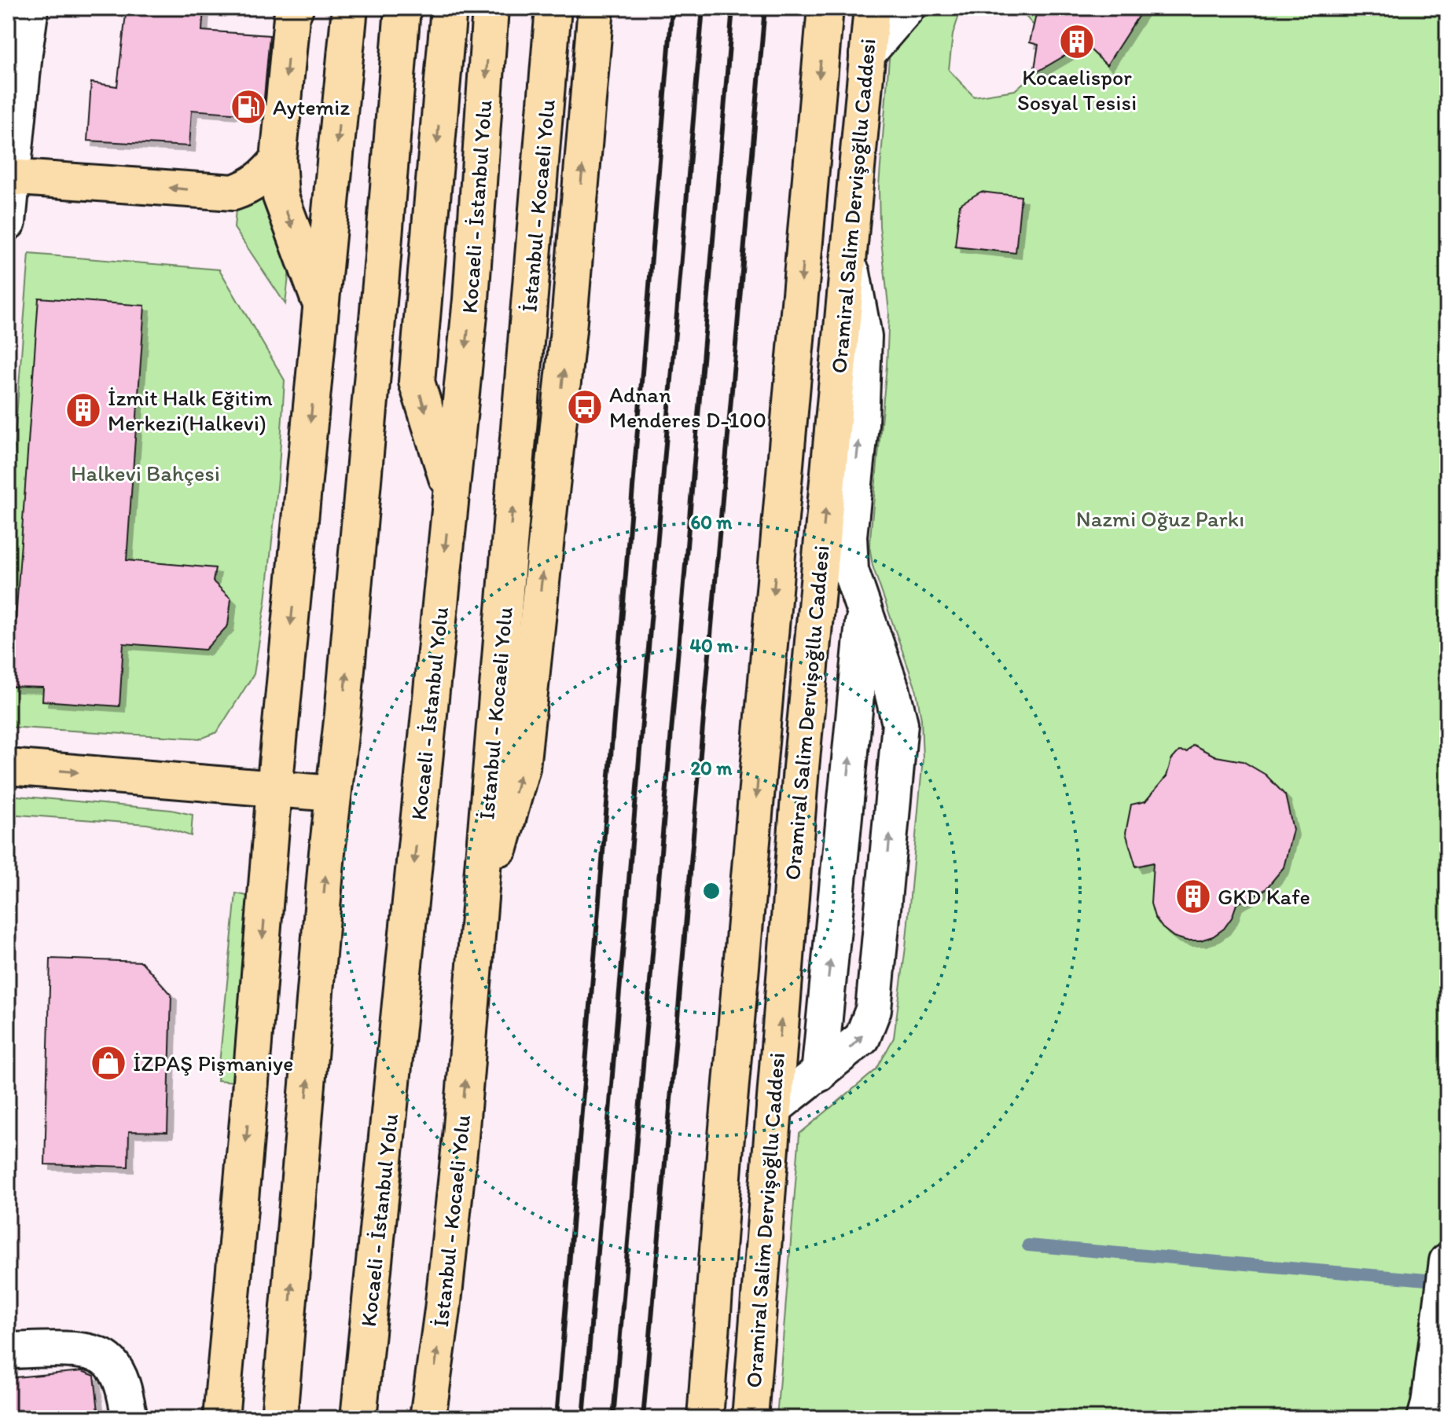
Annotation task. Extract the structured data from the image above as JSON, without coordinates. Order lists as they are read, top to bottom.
{
  "streets": {
    "main road": ["İstanbul - Kocaeli Yolu", "Oramiral Salim Dervişoğllu Caddesi", "Kocaeli - İstanbul Yolu"]
  },
  "parks": ["Halkevi Bahçesi", "Nazmi Oğuz Parkı"],
  "places": {
    "building": ["Kocaelispor Sosyal Tesisi", "İzmit Halk Eğitim Merkezi(Halkevi)", "GKD Kafe"],
    "fuel station": ["Aytemiz"],
    "bus stop": ["Adnan Menderes D-100"],
    "shop": ["İZPAŞ Pişmaniye"]
  },
  "rings": ["60 m", "40 m", "20 m"]
}
